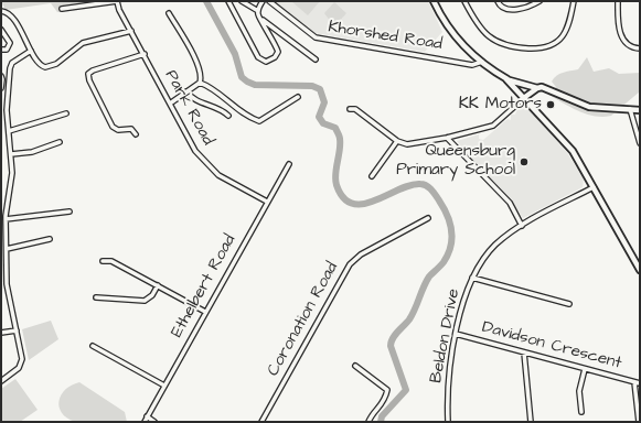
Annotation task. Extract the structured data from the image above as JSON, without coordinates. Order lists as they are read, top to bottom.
{
  "streets": {
    "street": [
      "Khorshed Road",
      "Park Road",
      "Ethelbert Road",
      "Coronation Road",
      "Beldon Drive",
      "Davidson Crescent"
    ]
  },
  "crossings": [
    ["Park Road", "Ethelbert Road"],
    ["Beldon Drive", "Davidson Crescent"]
  ],
  "places": ["KK Motors", "Queensburg Primary School"]
}
